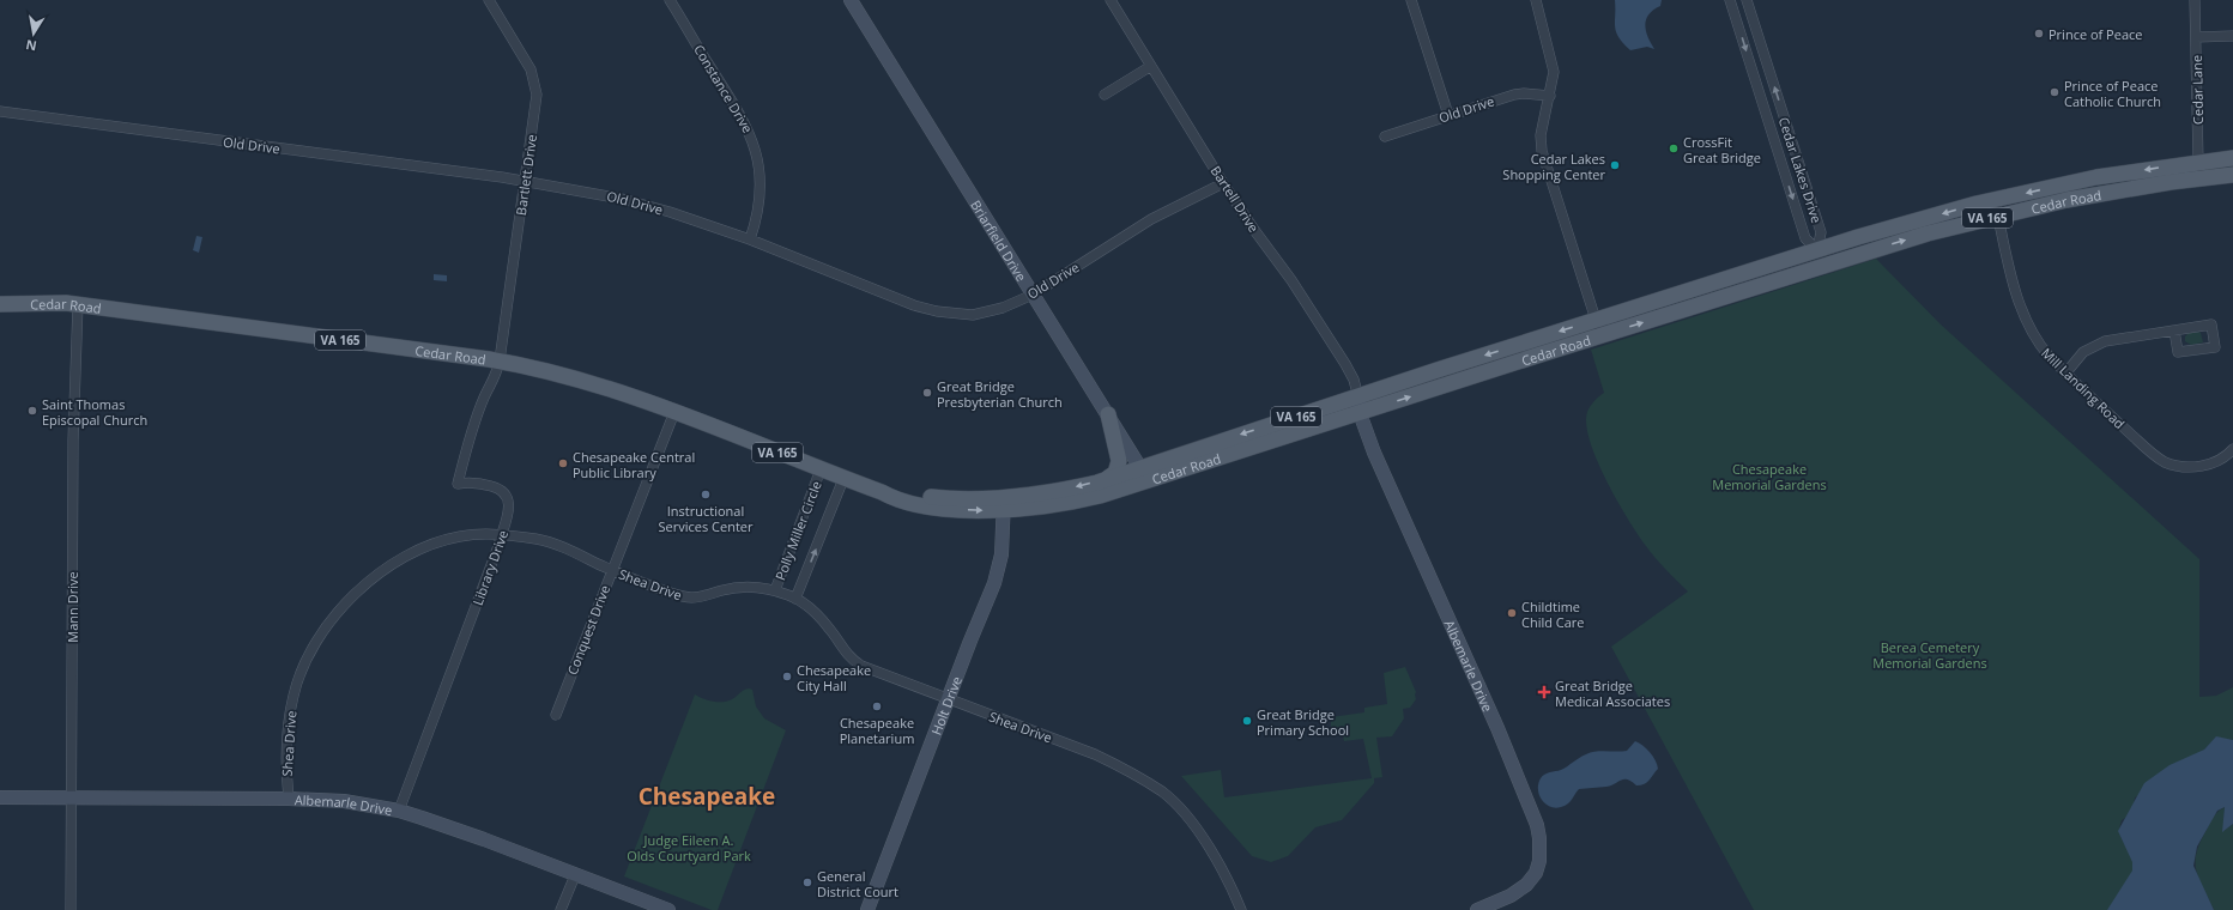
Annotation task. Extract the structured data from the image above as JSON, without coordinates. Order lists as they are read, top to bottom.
{
  "streets": {
    "main road": ["Cedar Road", "VA 165"],
    "street": [
      "Constance Drive",
      "Cedar Lane",
      "Old Drive",
      "Cedar Lakes Drive",
      "Bartlett Drive",
      "Bartell Drive",
      "Briarfield Drive",
      "Mill Landing Road",
      "Polly Miller Circle",
      "Library Drive",
      "Shea Drive",
      "Mann Drive",
      "Conquest Drive",
      "Albemarle Drive",
      "Holt Drive"
    ]
  },
  "crossings": [
    ["Constance Drive", "Old Drive"],
    ["Cedar Lane", "Cedar Road"],
    ["Old Drive", "Bartlett Drive"],
    ["Old Drive", "Bartell Drive"],
    ["Old Drive", "Briarfield Drive"],
    ["Cedar Lakes Drive", "Cedar Road"],
    ["Bartlett Drive", "Cedar Road"],
    ["Bartlett Drive", "Library Drive"],
    ["Bartell Drive", "Cedar Road"],
    ["Bartell Drive", "Albemarle Drive"],
    ["Cedar Road", "Briarfield Drive"],
    ["Cedar Road", "Mill Landing Road"],
    ["Cedar Road", "Polly Miller Circle"],
    ["Cedar Road", "Library Drive"],
    ["Cedar Road", "Mann Drive"],
    ["Cedar Road", "Conquest Drive"],
    ["Cedar Road", "Albemarle Drive"],
    ["Cedar Road", "Holt Drive"],
    ["Polly Miller Circle", "Shea Drive"],
    ["Library Drive", "Shea Drive"],
    ["Library Drive", "Albemarle Drive"],
    ["Shea Drive", "Conquest Drive"],
    ["Shea Drive", "Albemarle Drive"],
    ["Shea Drive", "Holt Drive"],
    ["Mann Drive", "Albemarle Drive"]
  ],
  "districts": ["Chesapeake"],
  "parks": ["Chesapeake Memorial Gardens", "Berea Cemetery Memorial Gardens", "Judge Eileen A. Olds Courtyard Park"],
  "places": {
    "other": [
      "Prince of Peace",
      "Prince of Peace Catholic Church",
      "CrossFit Great Bridge",
      "Cedar Lakes Shopping Center",
      "Great Bridge Presbyterian Church",
      "Saint Thomas Episcopal Church",
      "Chesapeake Central Public Library",
      "Instructional Services Center",
      "Childtime Child Care",
      "Chesapeake City Hall",
      "Chesapeake Planetarium",
      "Great Bridge Primary School",
      "General District Court"
    ],
    "health": ["Great Bridge Medical Associates"]
  },
  "north": "bottom"
}
